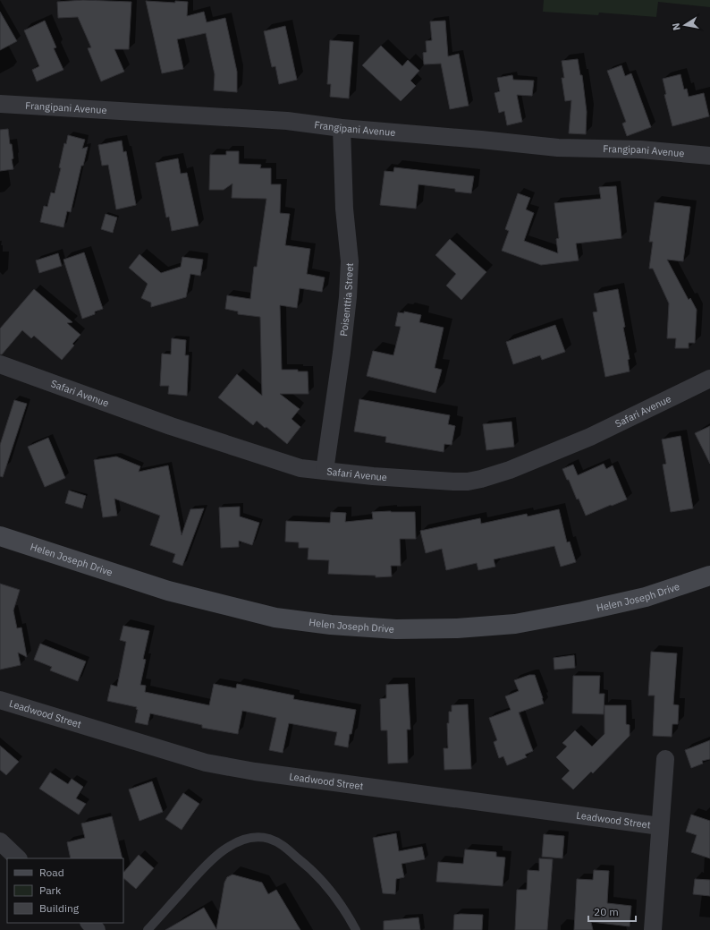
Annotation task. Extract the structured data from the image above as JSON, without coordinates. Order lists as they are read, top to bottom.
{
  "streets": {
    "street": [
      "Frangipani Avenue",
      "Poisenttia Street",
      "Safari Avenue",
      "Helen Joseph Drive",
      "Leadwood Street"
    ]
  },
  "crossings": [
    ["Frangipani Avenue", "Poisenttia Street"],
    ["Poisenttia Street", "Safari Avenue"]
  ],
  "legend": ["Road", "Park", "Building"],
  "scale_bar": "20 m",
  "north": "left"
}
